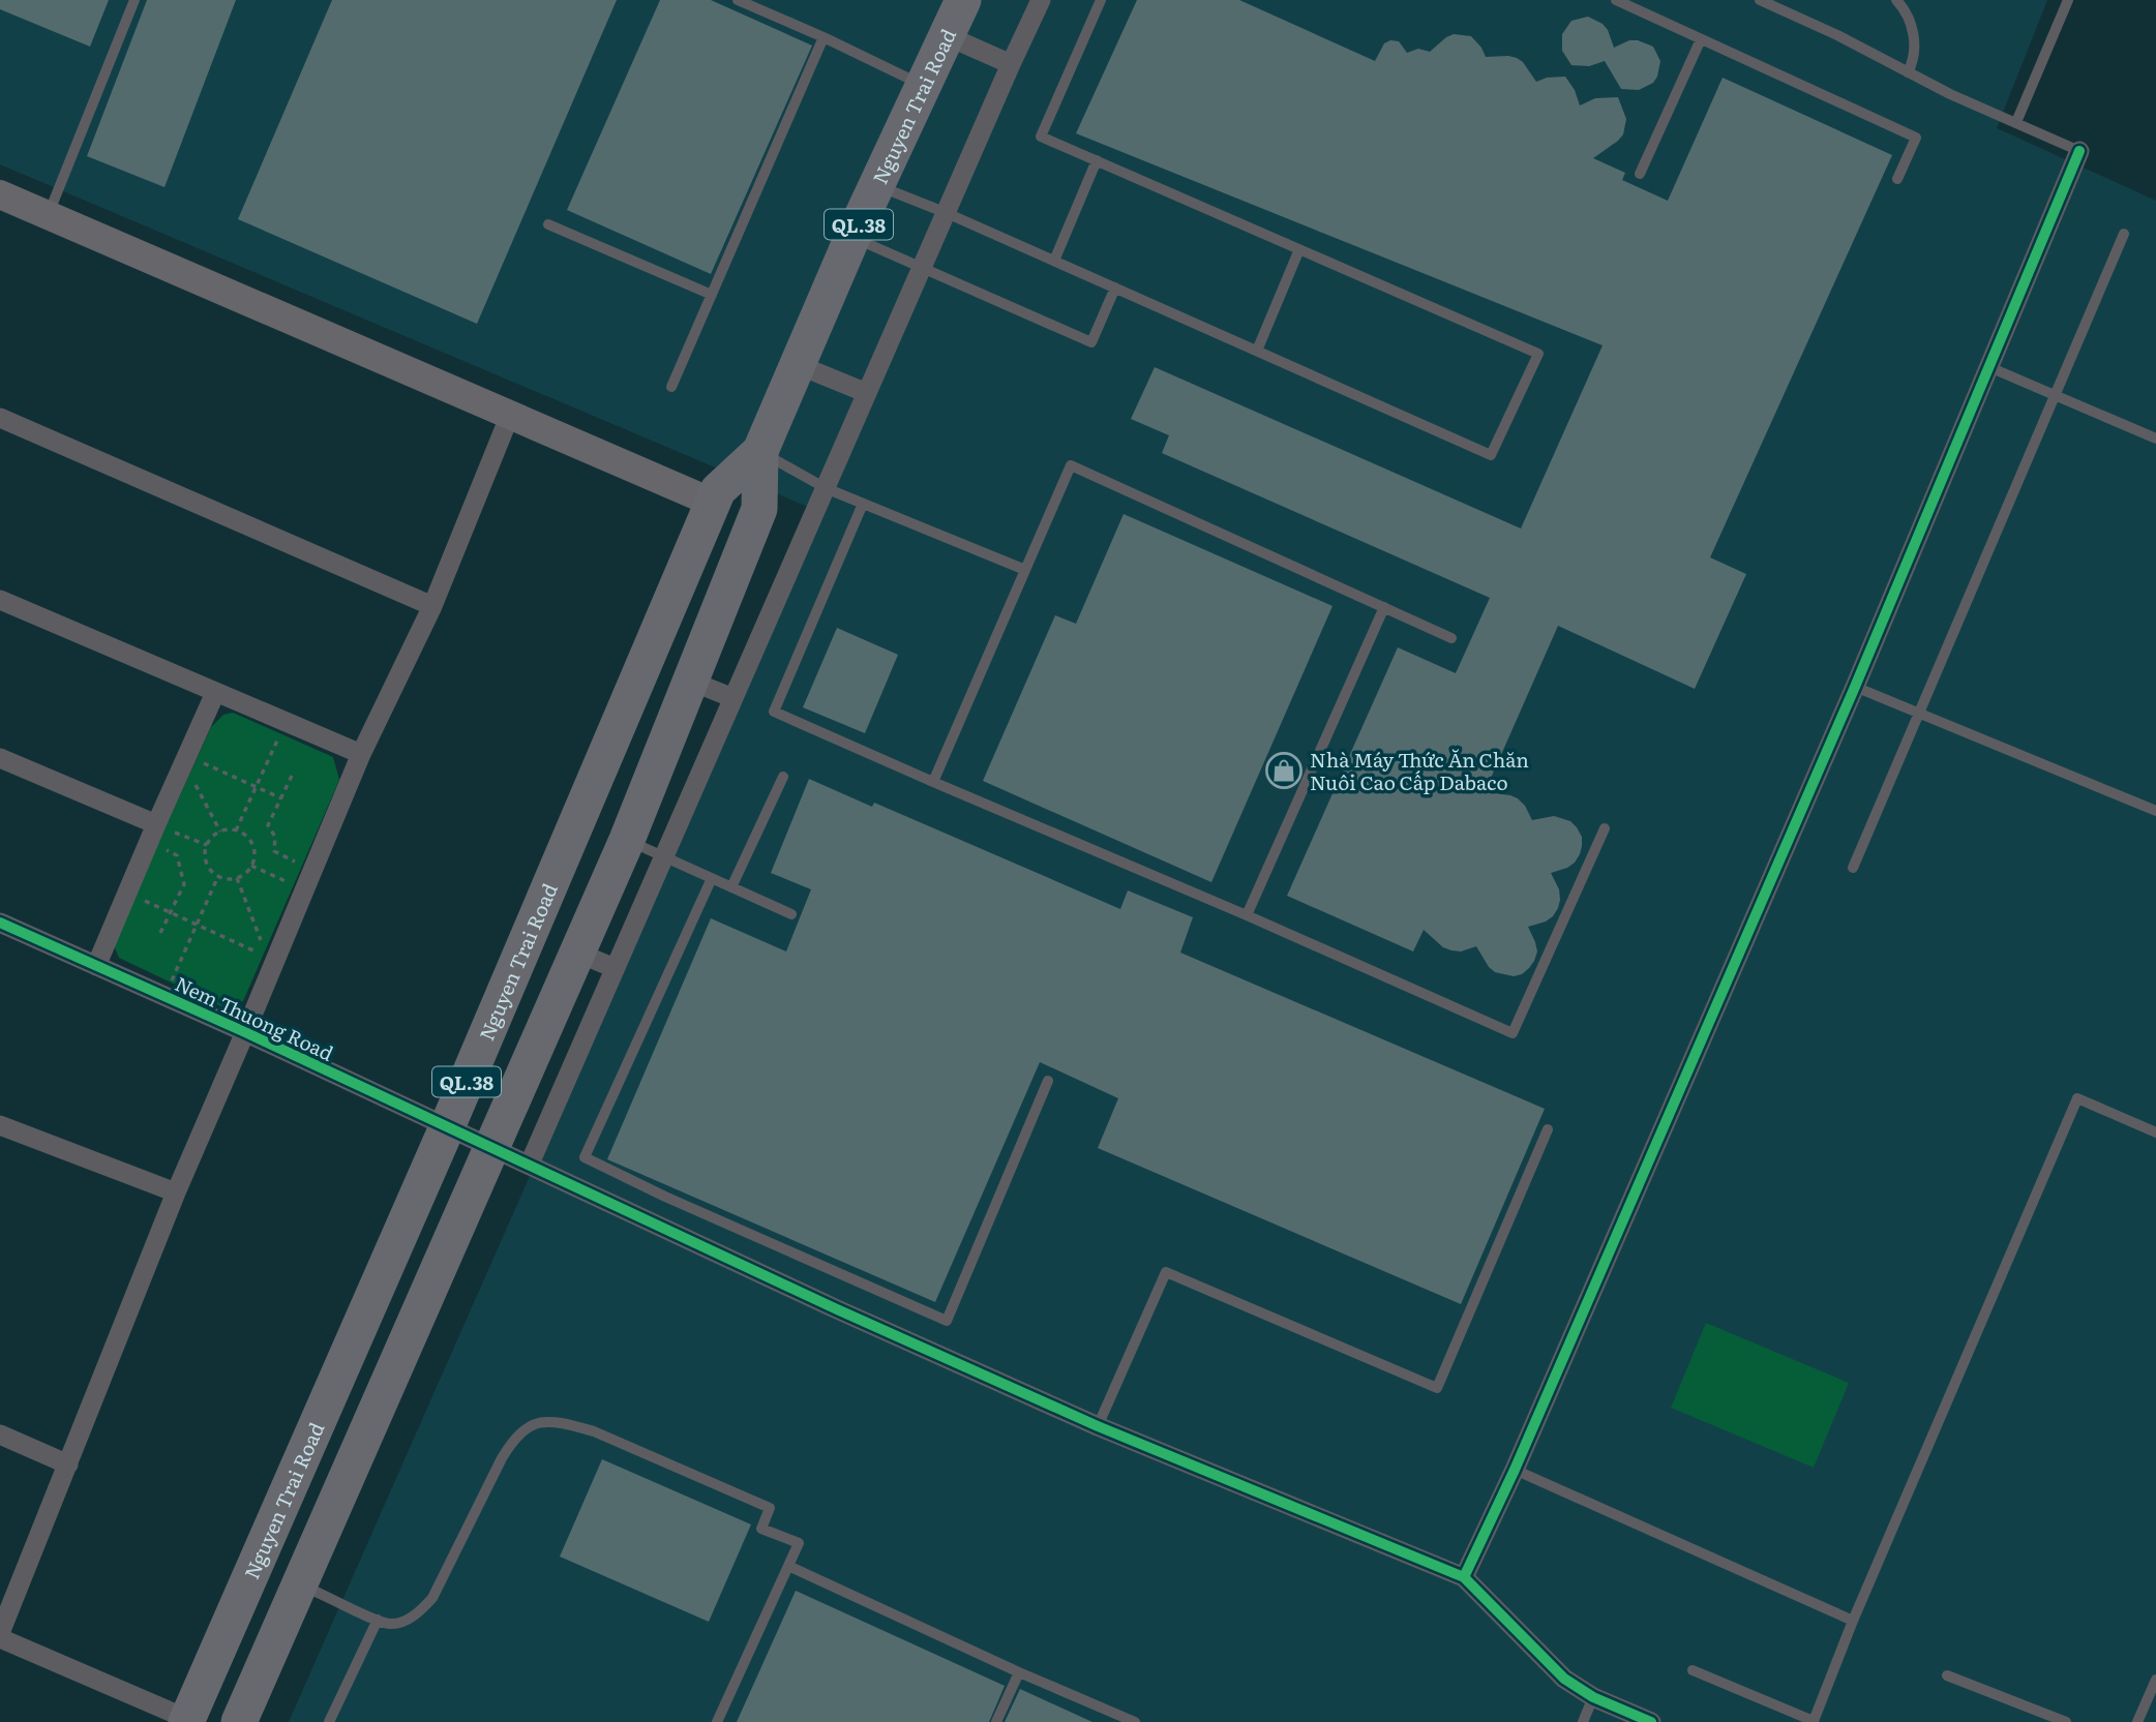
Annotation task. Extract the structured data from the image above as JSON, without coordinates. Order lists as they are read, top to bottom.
{
  "streets": {
    "highway": ["Nguyen Trai Road", "QL.38"],
    "street": ["Nem Thuong Road"]
  },
  "crossings": [
    ["Nguyen Trai Road", "Nem Thuong Road"]
  ],
  "places": {
    "shop": ["Nhà Máy Thức Ăn Chăn Nuôi Cao Cấp Dabaco"]
  }
}
